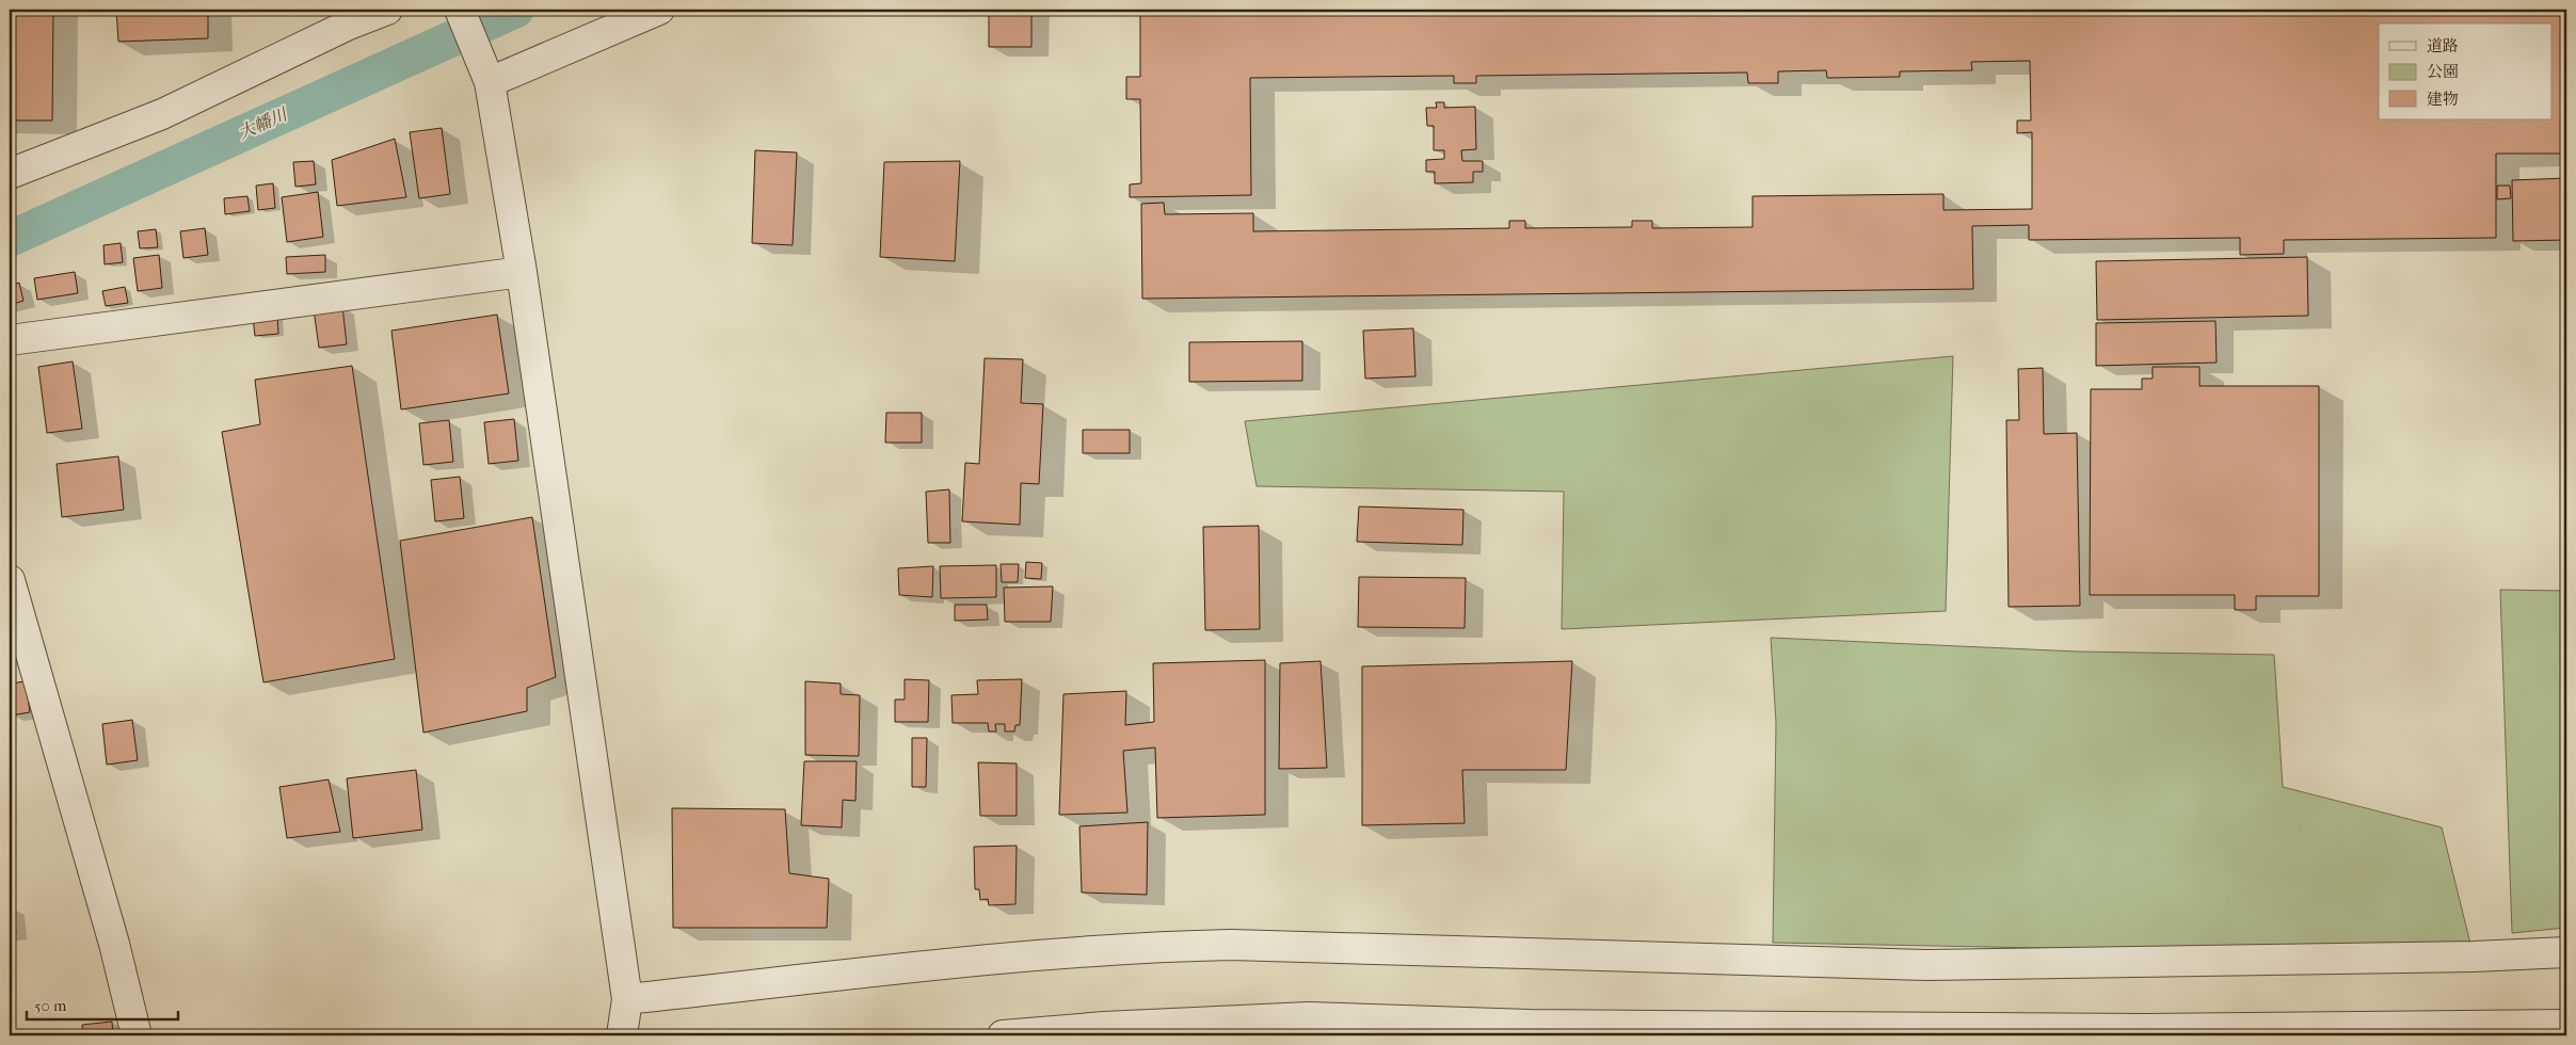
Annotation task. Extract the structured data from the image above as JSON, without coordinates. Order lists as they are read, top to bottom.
{
  "water": ["大幡川"],
  "legend": ["道路", "公園", "建物"],
  "scale_bar": "50 m"
}
